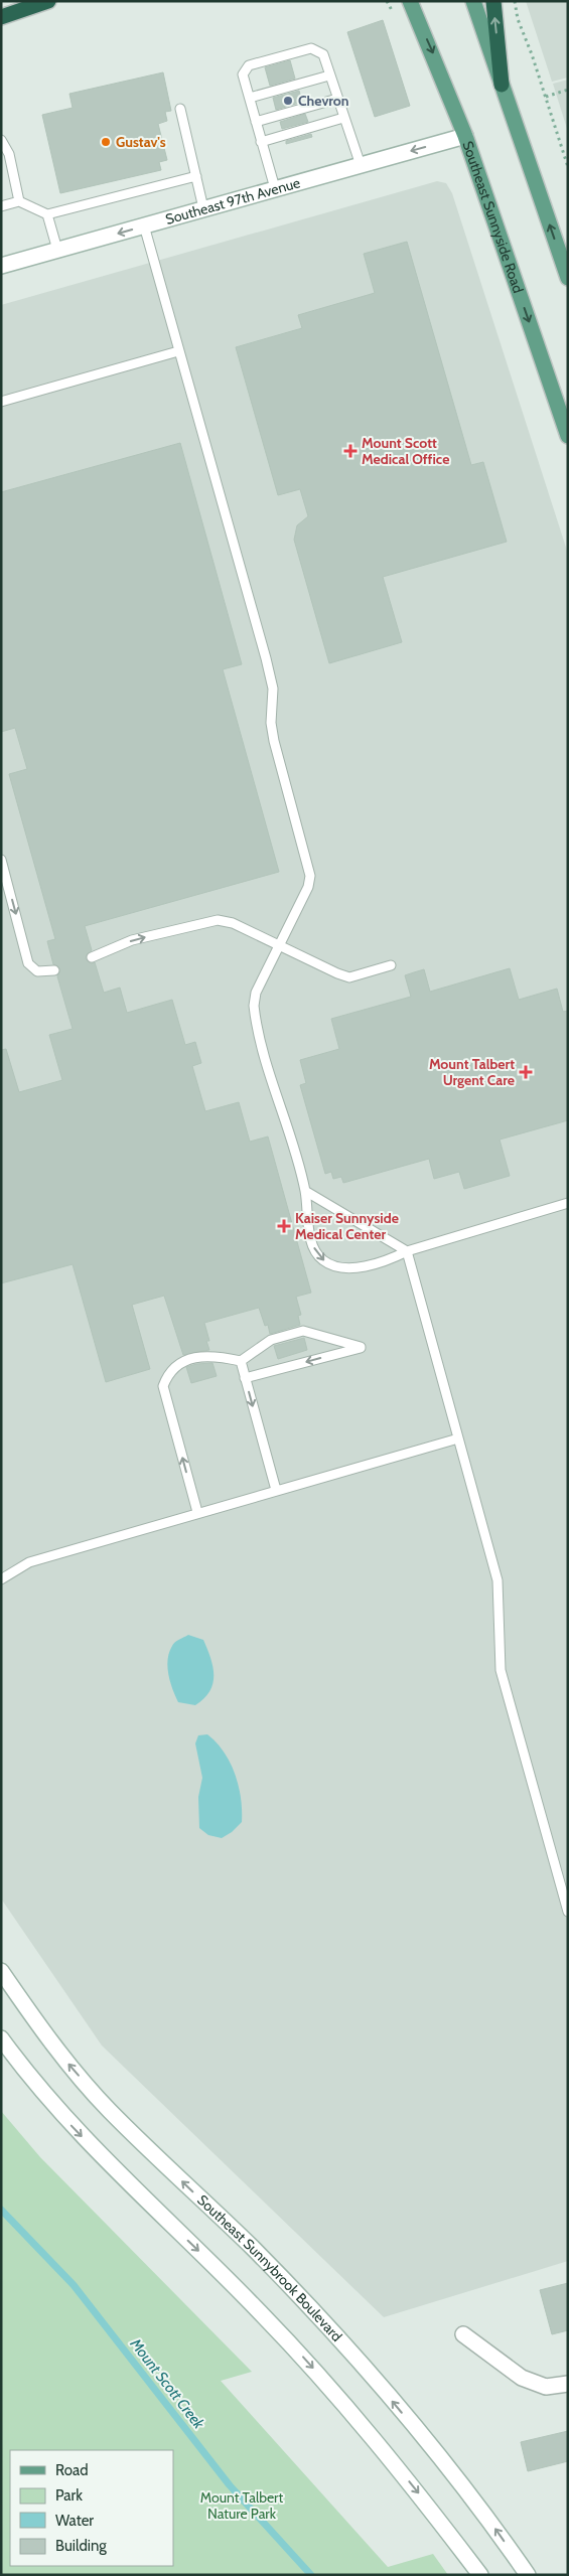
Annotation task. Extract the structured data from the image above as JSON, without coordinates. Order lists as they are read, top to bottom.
{
  "streets": {
    "main road": ["Southeast 97th Avenue", "Southeast Sunnyside Road", "Southeast Sunnybrook Boulevard"]
  },
  "crossings": [
    ["Southeast 97th Avenue", "Southeast Sunnyside Road"]
  ],
  "one_way": ["Southeast 97th Avenue"],
  "water": ["Mount Scott Creek"],
  "parks": ["Mount Talbert Nature Park"],
  "places": {
    "other": ["Chevron", "Gustav's"],
    "health": ["Mount Scott Medical Office", "Mount Talbert Urgent Care", "Kaiser Sunnyside Medical Center"]
  },
  "legend": [
    "Road",
    "Park",
    "Water",
    "Building"
  ]
}
